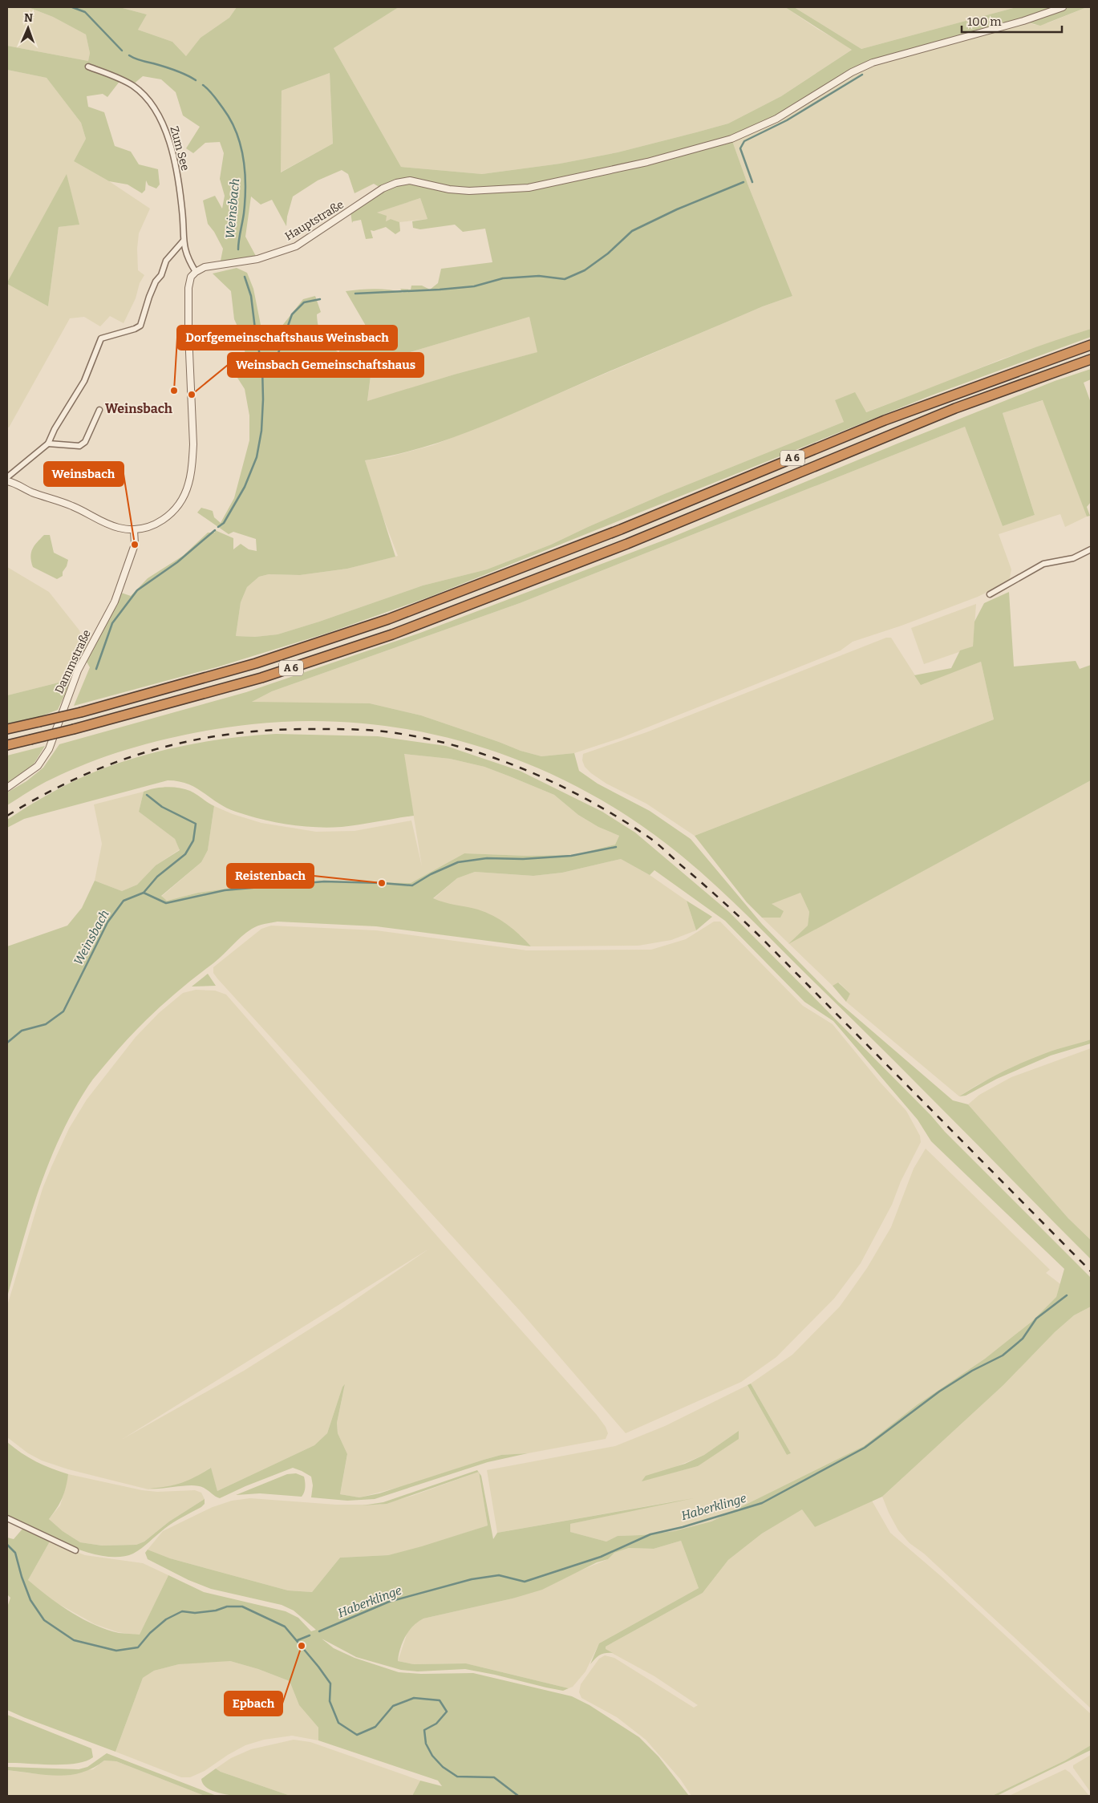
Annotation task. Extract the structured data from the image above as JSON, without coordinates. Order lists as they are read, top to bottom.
{
  "streets": {
    "highway": ["A 6"],
    "street": ["Zum See", "Hauptstraße", "Dammstraße"]
  },
  "crossings": [
    ["Zum See", "Hauptstraße"]
  ],
  "districts": ["Weinsbach"],
  "water": ["Weinsbach", "Haberklinge"],
  "places": [
    "Dorfgemeinschaftshaus Weinsbach",
    "Weinsbach Gemeinschaftshaus",
    "Weinsbach",
    "Reistenbach",
    "Epbach"
  ],
  "scale_bar": "100 m",
  "north": "top"
}
